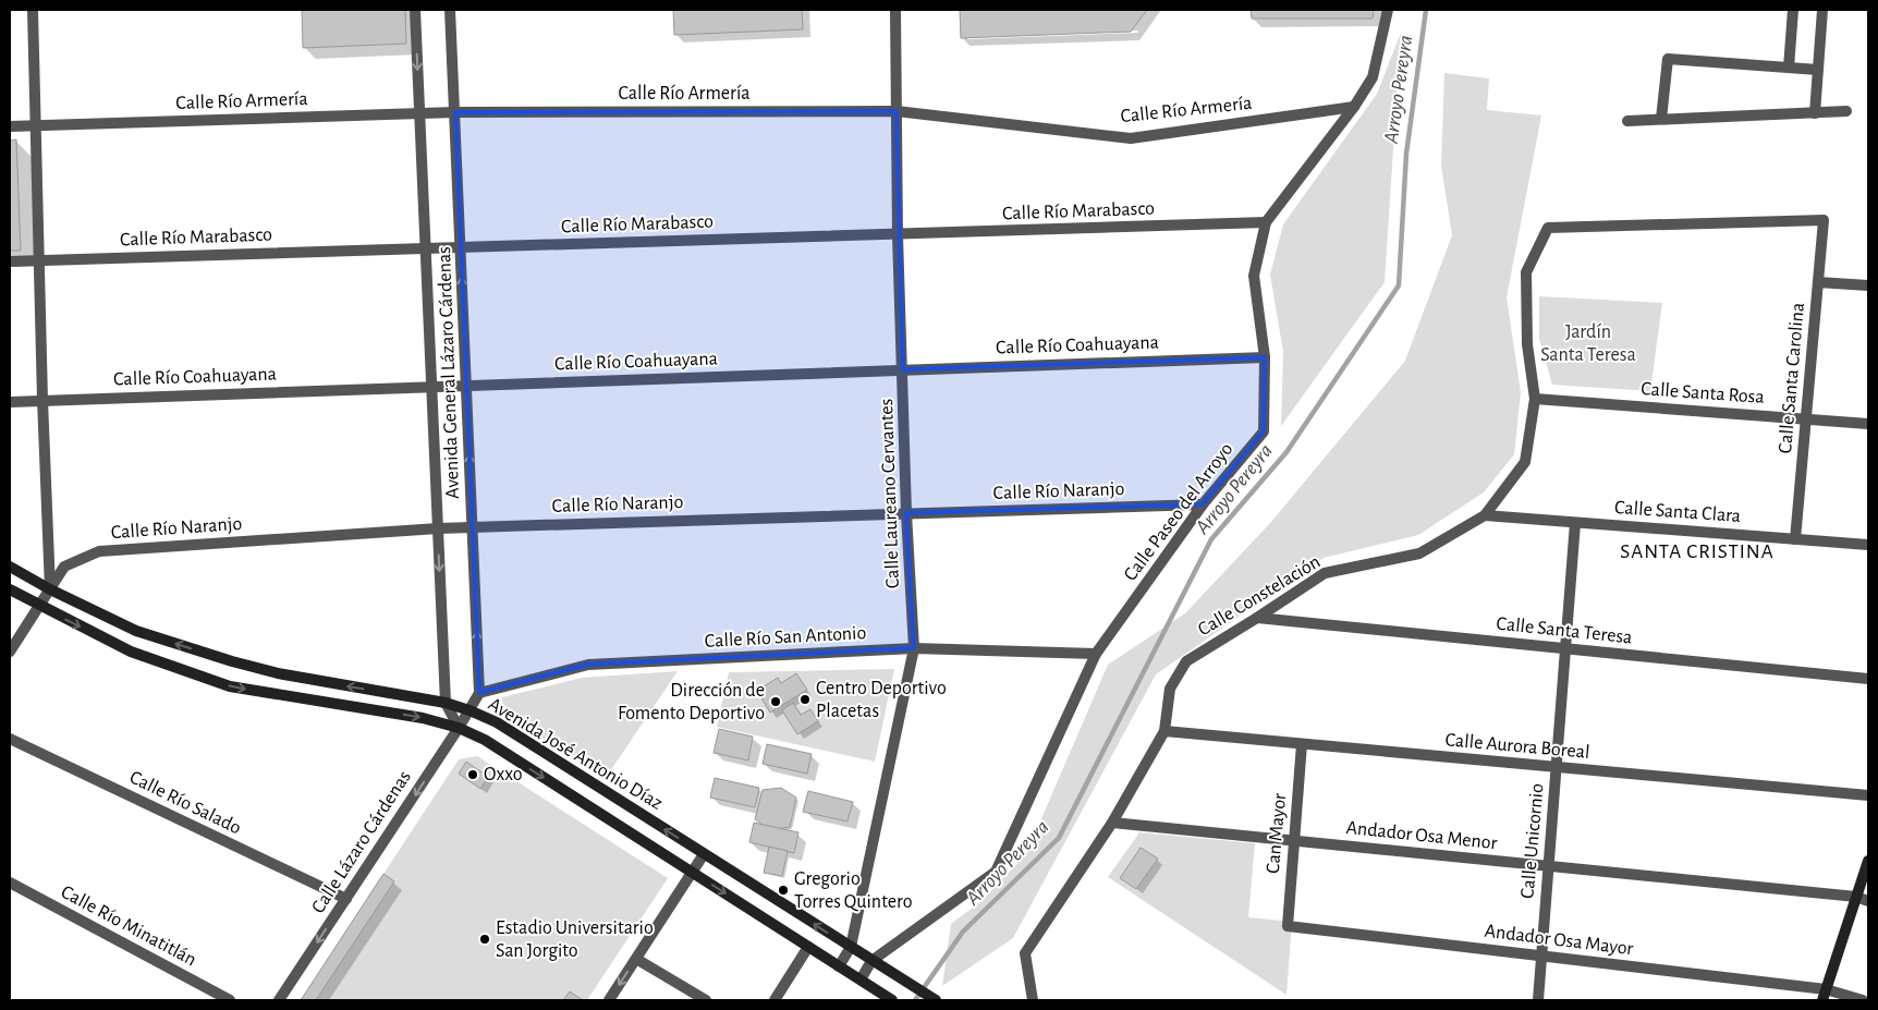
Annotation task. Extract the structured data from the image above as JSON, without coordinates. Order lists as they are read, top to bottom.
{
  "streets": {
    "street": [
      "Calle Río Armería",
      "Calle Río Marabasco",
      "Calle Río Coahuayana",
      "Avenida General Lázaro Cárdenas",
      "Calle Santa Carolina",
      "Calle Santa Rosa",
      "Calle Río Naranjo",
      "Calle Laureano Cervantes",
      "Calle Paseo del Arroyo",
      "Calle Santa Clara",
      "Calle Constelación",
      "Calle Santa Teresa",
      "Calle Río San Antonio",
      "Calle Aurora Boreal",
      "Avenida José Antonio Díaz",
      "Calle Río Salado",
      "Can Mayor",
      "Andador Osa Menor",
      "Calle Unicornio",
      "Calle Lázaro Cárdenas",
      "Calle Río Minatitlán",
      "Andador Osa Mayor"
    ]
  },
  "crossings": [
    ["Calle Río Armería", "Avenida General Lázaro Cárdenas"],
    ["Calle Río Armería", "Calle Laureano Cervantes"],
    ["Calle Río Armería", "Calle Paseo del Arroyo"],
    ["Calle Río Marabasco", "Avenida General Lázaro Cárdenas"],
    ["Calle Río Marabasco", "Calle Laureano Cervantes"],
    ["Calle Río Marabasco", "Calle Paseo del Arroyo"],
    ["Calle Río Coahuayana", "Avenida General Lázaro Cárdenas"],
    ["Calle Río Coahuayana", "Calle Laureano Cervantes"],
    ["Calle Río Coahuayana", "Calle Paseo del Arroyo"],
    ["Avenida General Lázaro Cárdenas", "Calle Río Naranjo"],
    ["Avenida General Lázaro Cárdenas", "Calle Río San Antonio"],
    ["Avenida General Lázaro Cárdenas", "Avenida José Antonio Díaz"],
    ["Calle Santa Carolina", "Calle Santa Rosa"],
    ["Calle Santa Carolina", "Calle Santa Clara"],
    ["Calle Santa Carolina", "Calle Constelación"],
    ["Calle Santa Rosa", "Calle Constelación"],
    ["Calle Río Naranjo", "Calle Laureano Cervantes"],
    ["Calle Río Naranjo", "Calle Paseo del Arroyo"],
    ["Calle Río Naranjo", "Avenida José Antonio Díaz"],
    ["Calle Laureano Cervantes", "Calle Río San Antonio"],
    ["Calle Laureano Cervantes", "Avenida José Antonio Díaz"],
    ["Calle Paseo del Arroyo", "Calle Río San Antonio"],
    ["Calle Paseo del Arroyo", "Avenida José Antonio Díaz"],
    ["Calle Santa Clara", "Calle Constelación"],
    ["Calle Santa Clara", "Calle Unicornio"],
    ["Calle Constelación", "Calle Santa Teresa"],
    ["Calle Constelación", "Calle Aurora Boreal"],
    ["Calle Constelación", "Andador Osa Menor"],
    ["Calle Santa Teresa", "Calle Unicornio"],
    ["Calle Aurora Boreal", "Can Mayor"],
    ["Calle Aurora Boreal", "Calle Unicornio"],
    ["Avenida José Antonio Díaz", "Calle Lázaro Cárdenas"],
    ["Calle Río Salado", "Calle Lázaro Cárdenas"],
    ["Can Mayor", "Andador Osa Menor"],
    ["Can Mayor", "Andador Osa Mayor"],
    ["Andador Osa Menor", "Calle Unicornio"],
    ["Calle Unicornio", "Andador Osa Mayor"]
  ],
  "one_way": ["Calle Lázaro Cárdenas"],
  "districts": ["SANTA CRISTINA"],
  "water": ["Arroyo Pereyra"],
  "parks": ["Jardín Santa Teresa"],
  "places": [
    "Centro Deportivo Placetas",
    "Dirección de Fomento Deportivo",
    "Oxxo",
    "Gregorio Torres Quintero",
    "Estadio Universitario San Jorgito"
  ]
}
